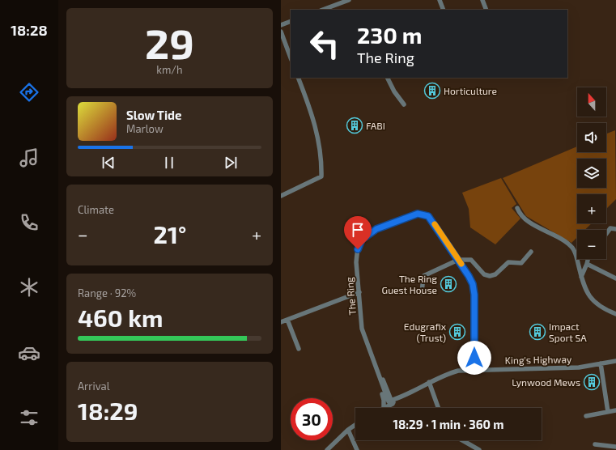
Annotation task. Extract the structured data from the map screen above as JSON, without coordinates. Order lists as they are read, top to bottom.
{
  "streets": {
    "street": ["The Ring", "King's Highway"]
  },
  "crossings": [
    ["The Ring", "King's Highway"]
  ],
  "places": {
    "building": [
      "Horticulture",
      "FABI",
      "The Ring Guest House",
      "Edugrafix (Trust)",
      "Impact Sport SA",
      "Lynwood Mews"
    ]
  },
  "north": "top",
  "page": {
    "tabs": "18:28",
    "tile": [
      ["29", "km/h"],
      "Climate",
      ["Range · 92%", "460 km"],
      ["Arrival", "18:29"]
    ],
    "turn": ["230 m", "The Ring"],
    "map_buttons": ["+", "−"],
    "song": ["Slow Tide", "Marlow"],
    "heat": ["−", "21°", "+"],
    "limit": "30",
    "trip": "18:29 · 1 min · 360 m"
  }
}
